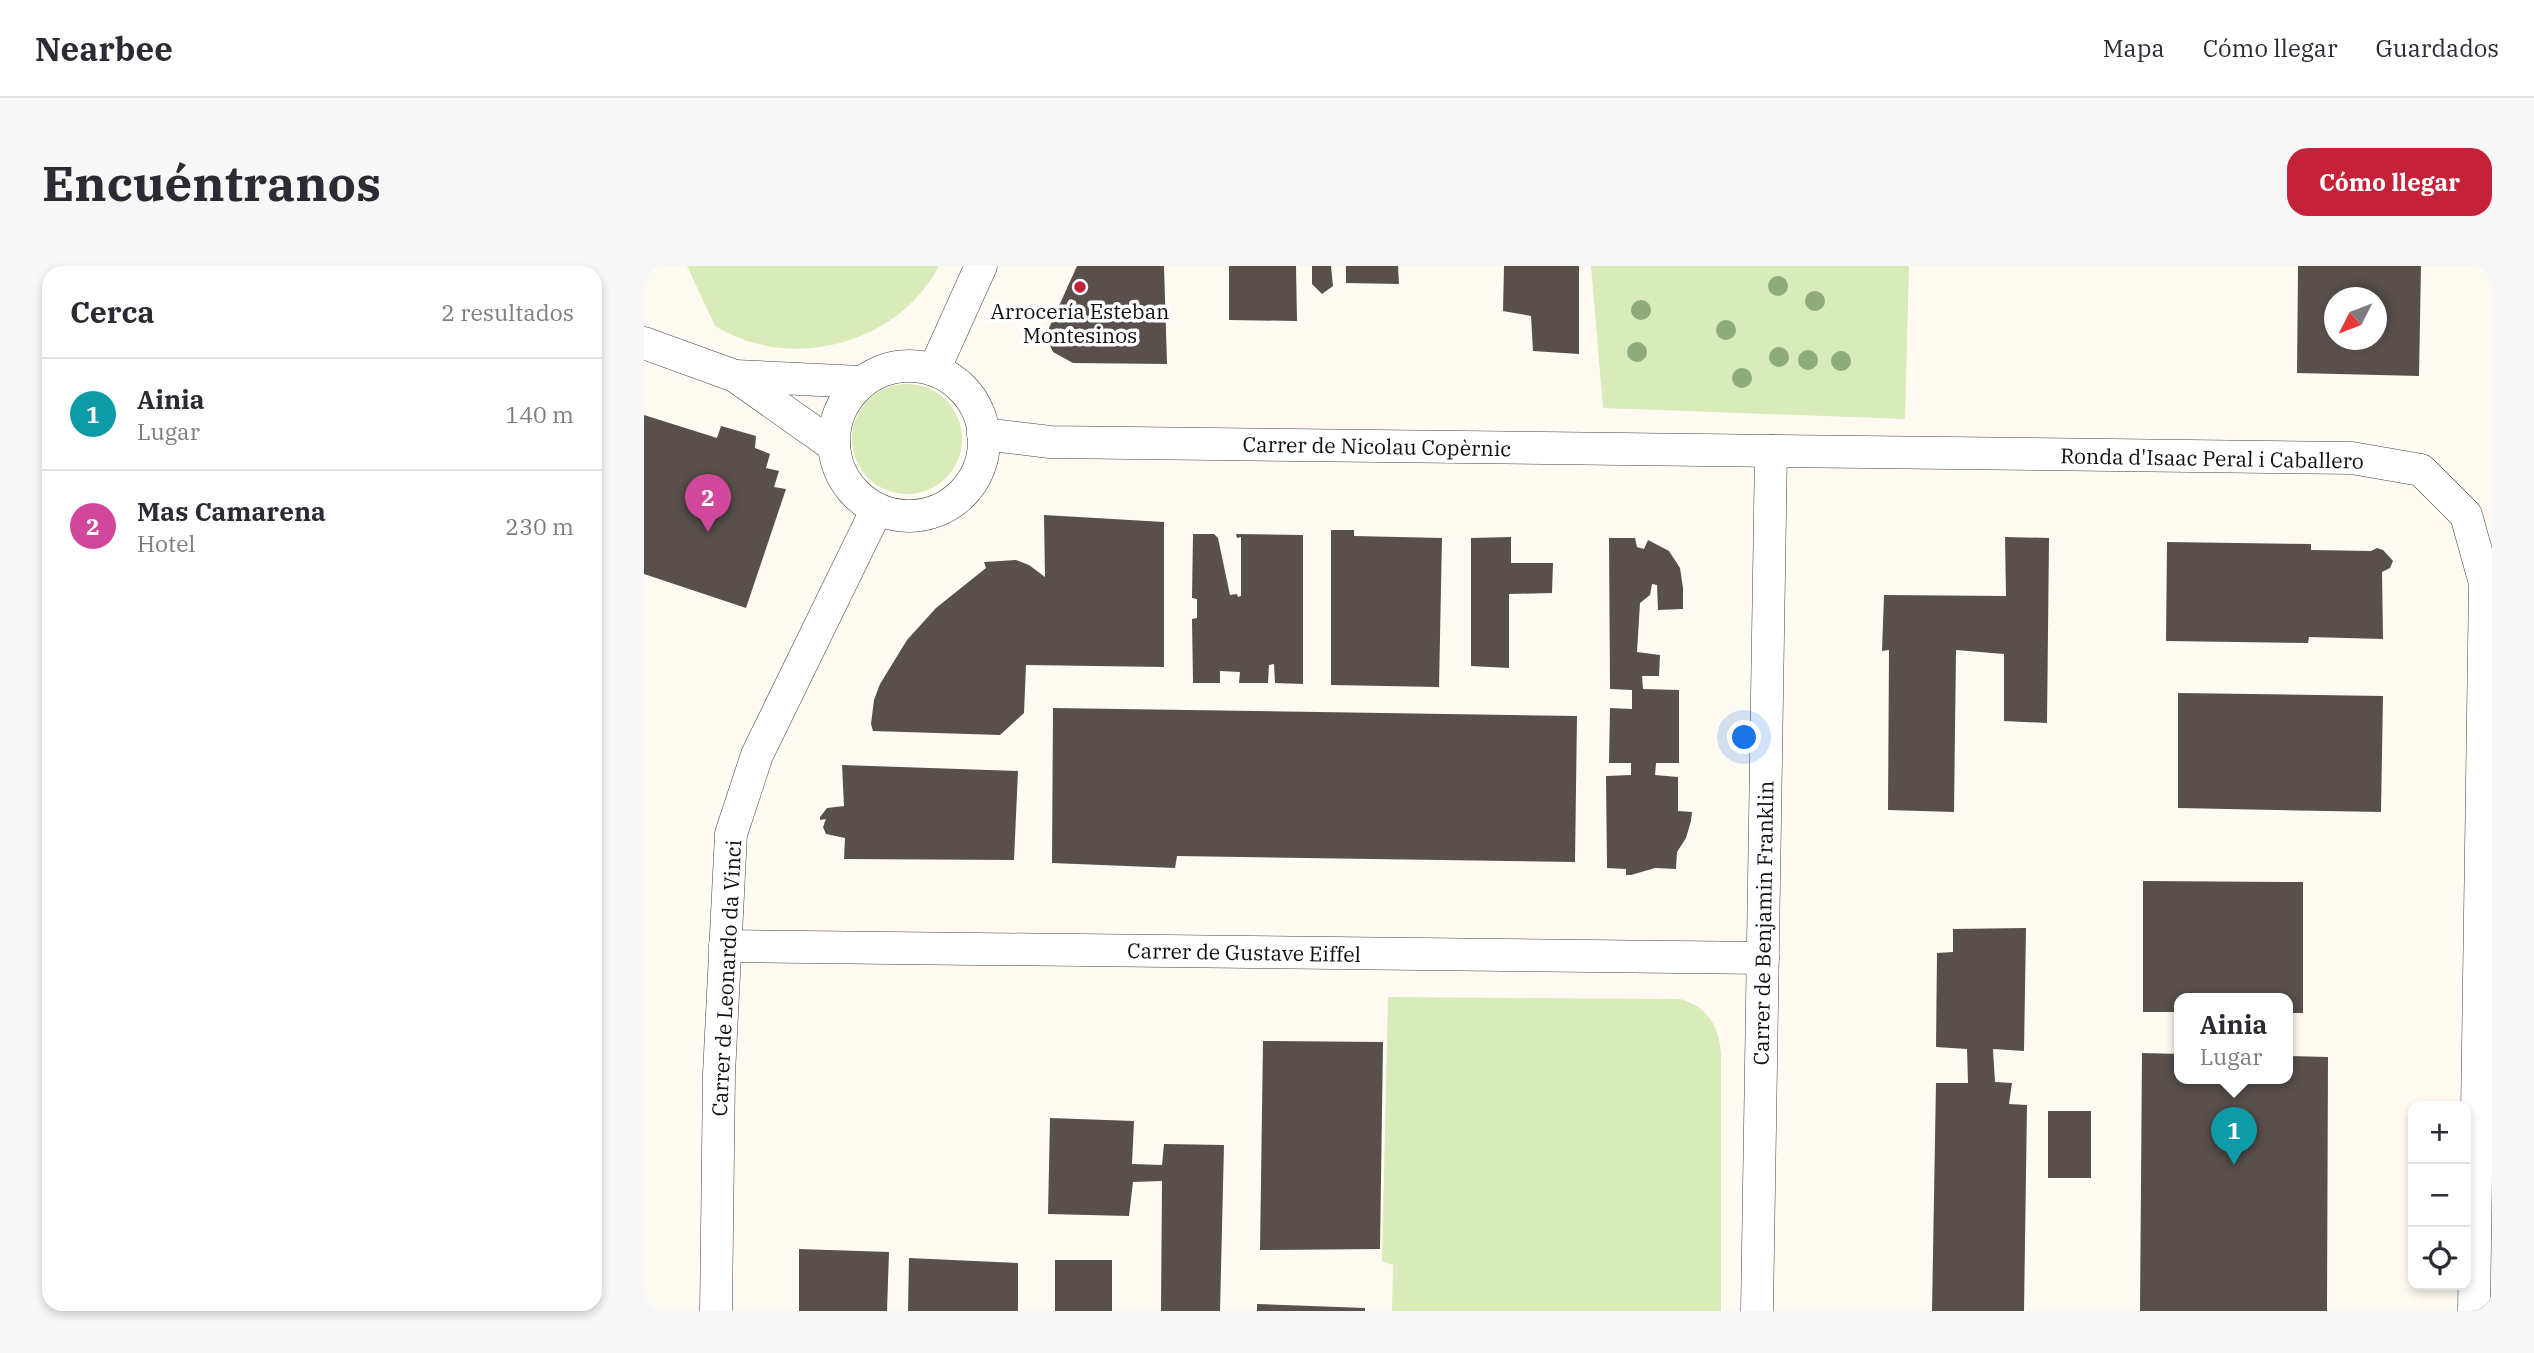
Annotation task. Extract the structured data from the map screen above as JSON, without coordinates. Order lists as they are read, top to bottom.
{
  "streets": {
    "street": [
      "Carrer de Nicolau Copèrnic",
      "Ronda d'Isaac Peral i Caballero",
      "Carrer de Benjamin Franklin",
      "Carrer de Gustave Eiffel",
      "Carrer de Leonardo da Vinci"
    ]
  },
  "crossings": [
    ["Carrer de Nicolau Copèrnic", "Ronda d'Isaac Peral i Caballero"],
    ["Carrer de Nicolau Copèrnic", "Carrer de Benjamin Franklin"],
    ["Carrer de Nicolau Copèrnic", "Carrer de Leonardo da Vinci"],
    ["Ronda d'Isaac Peral i Caballero", "Carrer de Benjamin Franklin"],
    ["Carrer de Benjamin Franklin", "Carrer de Gustave Eiffel"],
    ["Carrer de Gustave Eiffel", "Carrer de Leonardo da Vinci"]
  ],
  "places": ["Arrocería Esteban Montesinos"],
  "north": "bottom left",
  "page": {
    "header": "Nearbee",
    "nav": ["Mapa", "Cómo llegar", "Guardados"],
    "buttons": "Cómo llegar",
    "title": "Encuéntranos",
    "heading": ["Cerca", "2 resultados"],
    "list": [
      {
        "mark": "1",
        "name": "Ainia",
        "note": "Lugar",
        "value": "140 m"
      },
      {
        "mark": "2",
        "name": "Mas Camarena",
        "note": "Hotel",
        "value": "230 m"
      }
    ],
    "pins": ["2", "1"],
    "popup": ["Ainia", "Lugar"],
    "map_buttons": ["+", "−"]
  }
}
